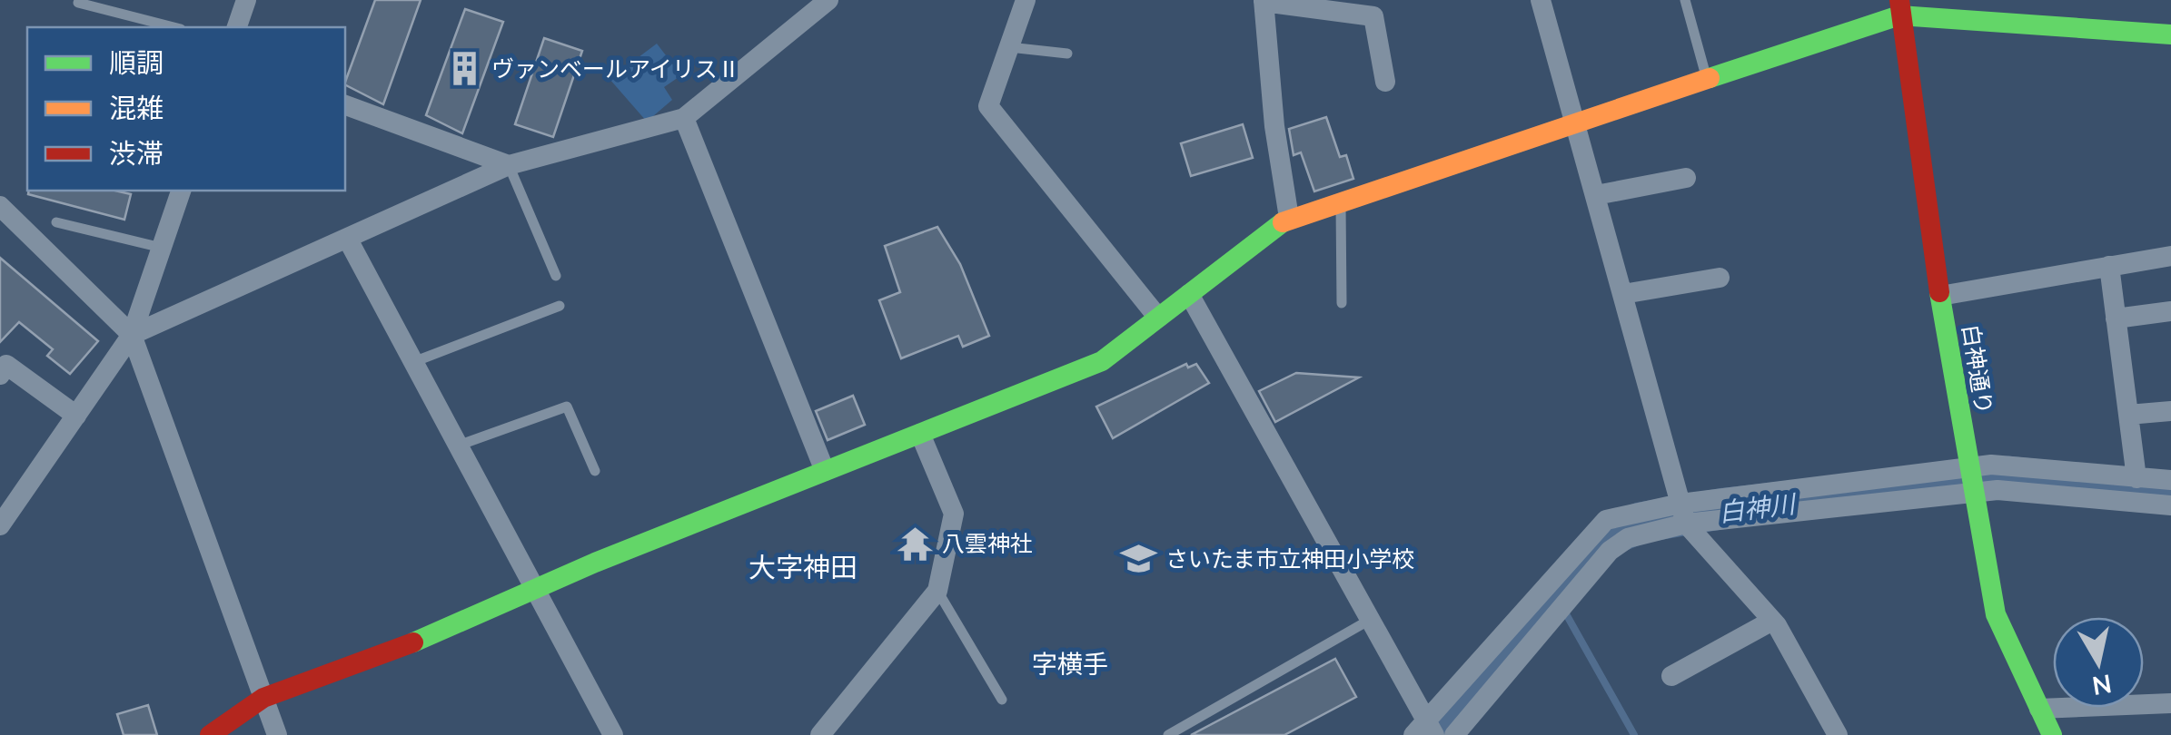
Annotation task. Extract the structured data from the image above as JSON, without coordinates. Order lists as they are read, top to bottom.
{
  "streets": {
    "street": ["白神通り"]
  },
  "districts": ["大字神田", "字横手"],
  "water": ["白神川"],
  "places": {
    "building": ["ヴァンベールアイリスⅡ"],
    "temple": ["八雲神社"],
    "school or university": ["さいたま市立神田小学校"]
  },
  "legend": ["順調", "混雑", "渋滞"],
  "north": "bottom"
}
